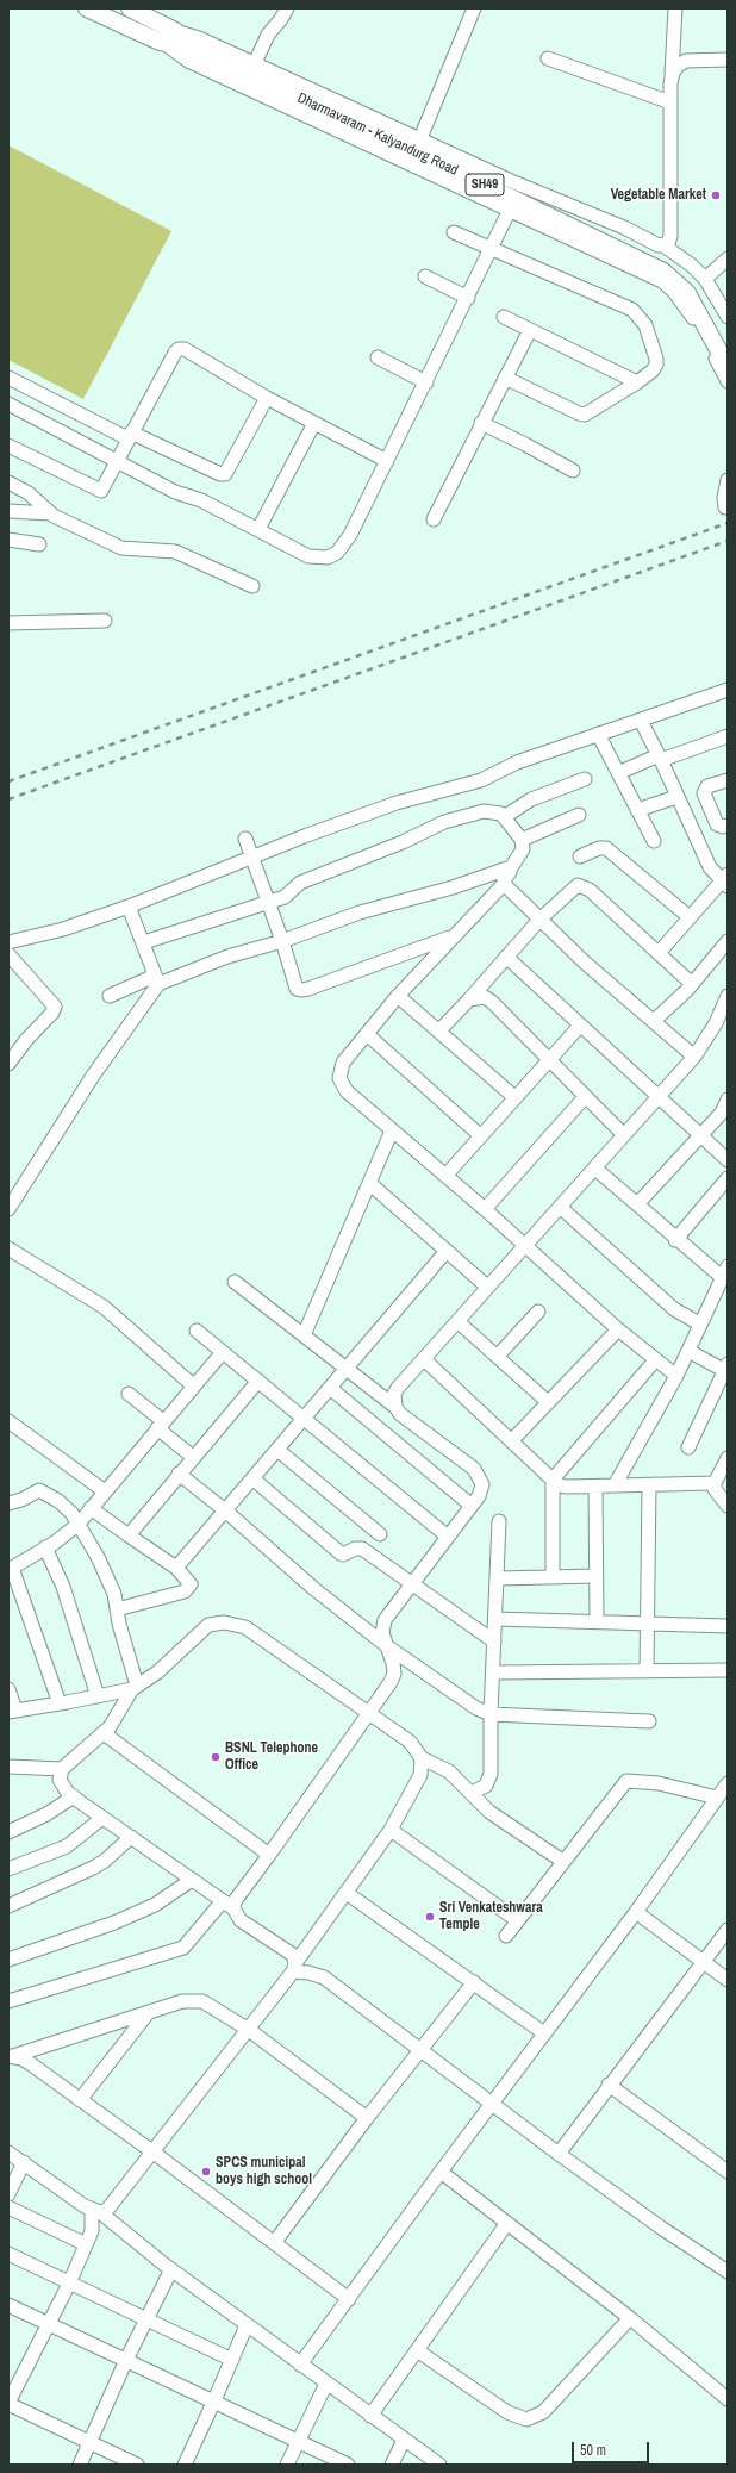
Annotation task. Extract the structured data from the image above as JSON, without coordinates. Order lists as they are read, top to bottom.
{
  "streets": {
    "main road": ["Dharmavaram - Kalyandurg Road", "SH49"]
  },
  "places": [
    "Vegetable Market",
    "BSNL Telephone Office",
    "Sri Venkateshwara Temple",
    "SPCS municipal boys high school"
  ],
  "scale_bar": "50 m"
}
